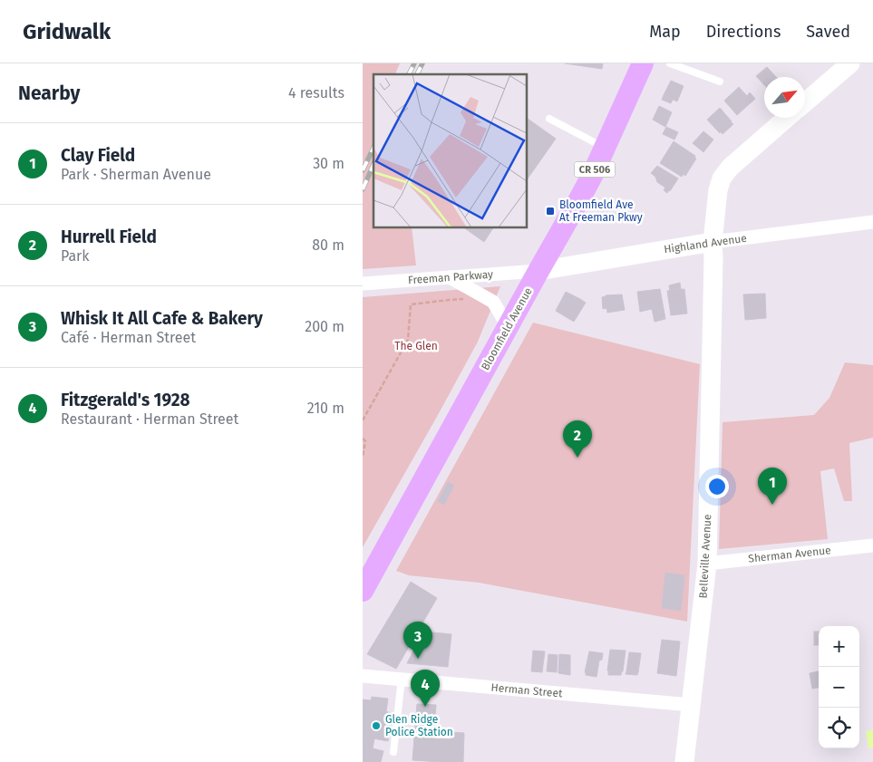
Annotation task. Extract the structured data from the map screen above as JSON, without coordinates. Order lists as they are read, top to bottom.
{
  "streets": {
    "main road": [
      "CR 506",
      "Highland Avenue",
      "Bloomfield Avenue",
      "Belleville Avenue"
    ],
    "street": ["Freeman Parkway", "Sherman Avenue", "Herman Street"]
  },
  "crossings": [
    ["Highland Avenue", "Freeman Parkway"],
    ["Highland Avenue", "Bloomfield Avenue"],
    ["Highland Avenue", "Belleville Avenue"],
    ["Freeman Parkway", "Bloomfield Avenue"],
    ["Sherman Avenue", "Belleville Avenue"],
    ["Belleville Avenue", "Herman Street"]
  ],
  "parks": ["The Glen"],
  "places": {
    "transit": ["Bloomfield Ave At Freeman Pkwy"],
    "other": ["Glen Ridge Police Station"]
  },
  "north": "top right",
  "page": {
    "header": "Gridwalk",
    "nav": ["Map", "Directions", "Saved"],
    "heading": ["Nearby", "4 results"],
    "list": [
      {
        "mark": "1",
        "name": "Clay Field",
        "note": "Park · Sherman Avenue",
        "value": "30 m"
      },
      {
        "mark": "2",
        "name": "Hurrell Field",
        "note": "Park",
        "value": "80 m"
      },
      {
        "mark": "3",
        "name": "Whisk It All Cafe & Bakery",
        "note": "Café · Herman Street",
        "value": "200 m"
      },
      {
        "mark": "4",
        "name": "Fitzgerald's 1928",
        "note": "Restaurant · Herman Street",
        "value": "210 m"
      }
    ],
    "pins": [
      "2",
      "1",
      "3",
      "4"
    ],
    "map_buttons": ["+", "−"]
  }
}
